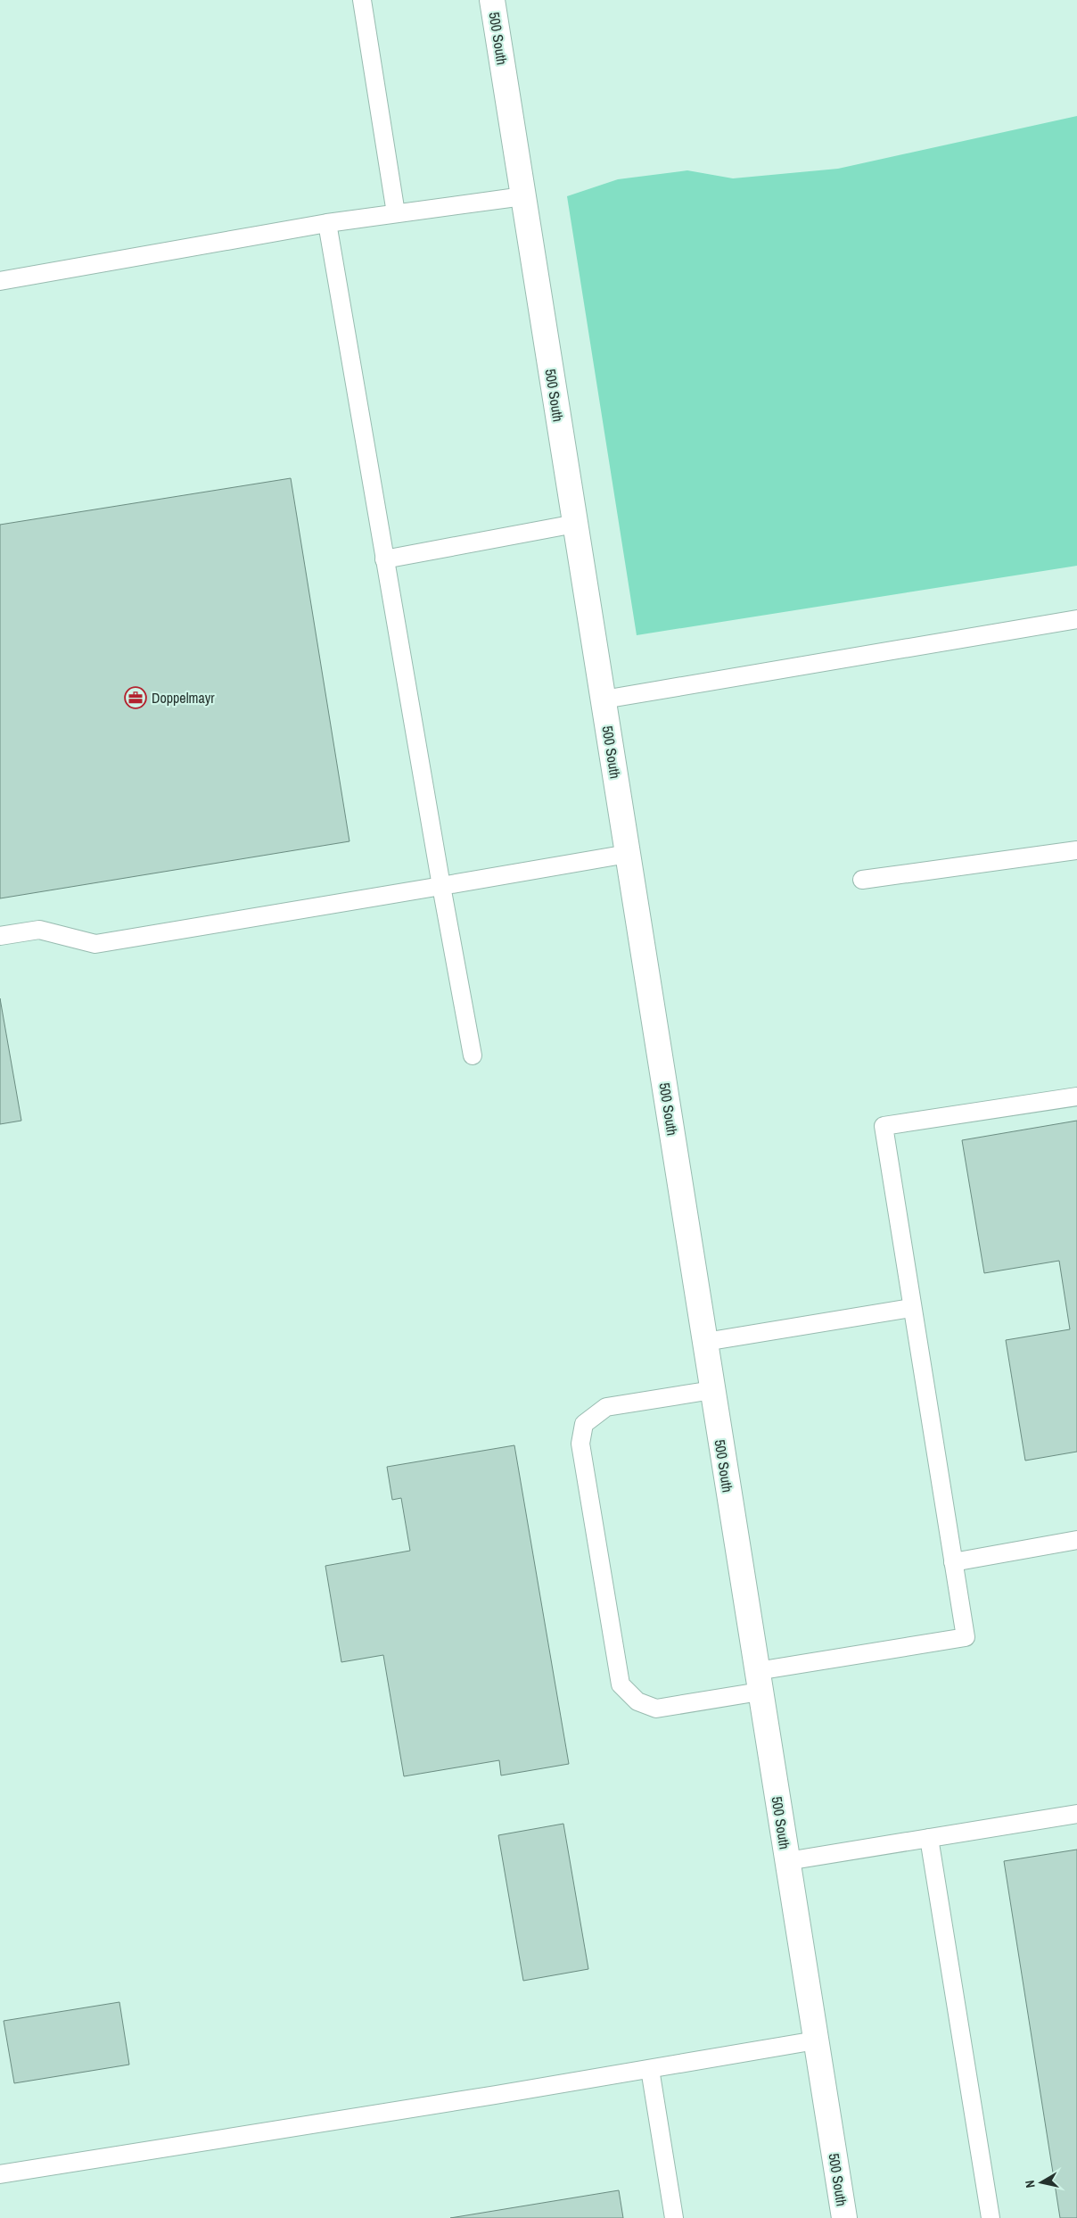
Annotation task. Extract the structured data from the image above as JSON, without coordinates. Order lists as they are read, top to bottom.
{
  "streets": {
    "street": ["500 South"]
  },
  "places": {
    "office": ["Doppelmayr"]
  },
  "north": "left"
}
